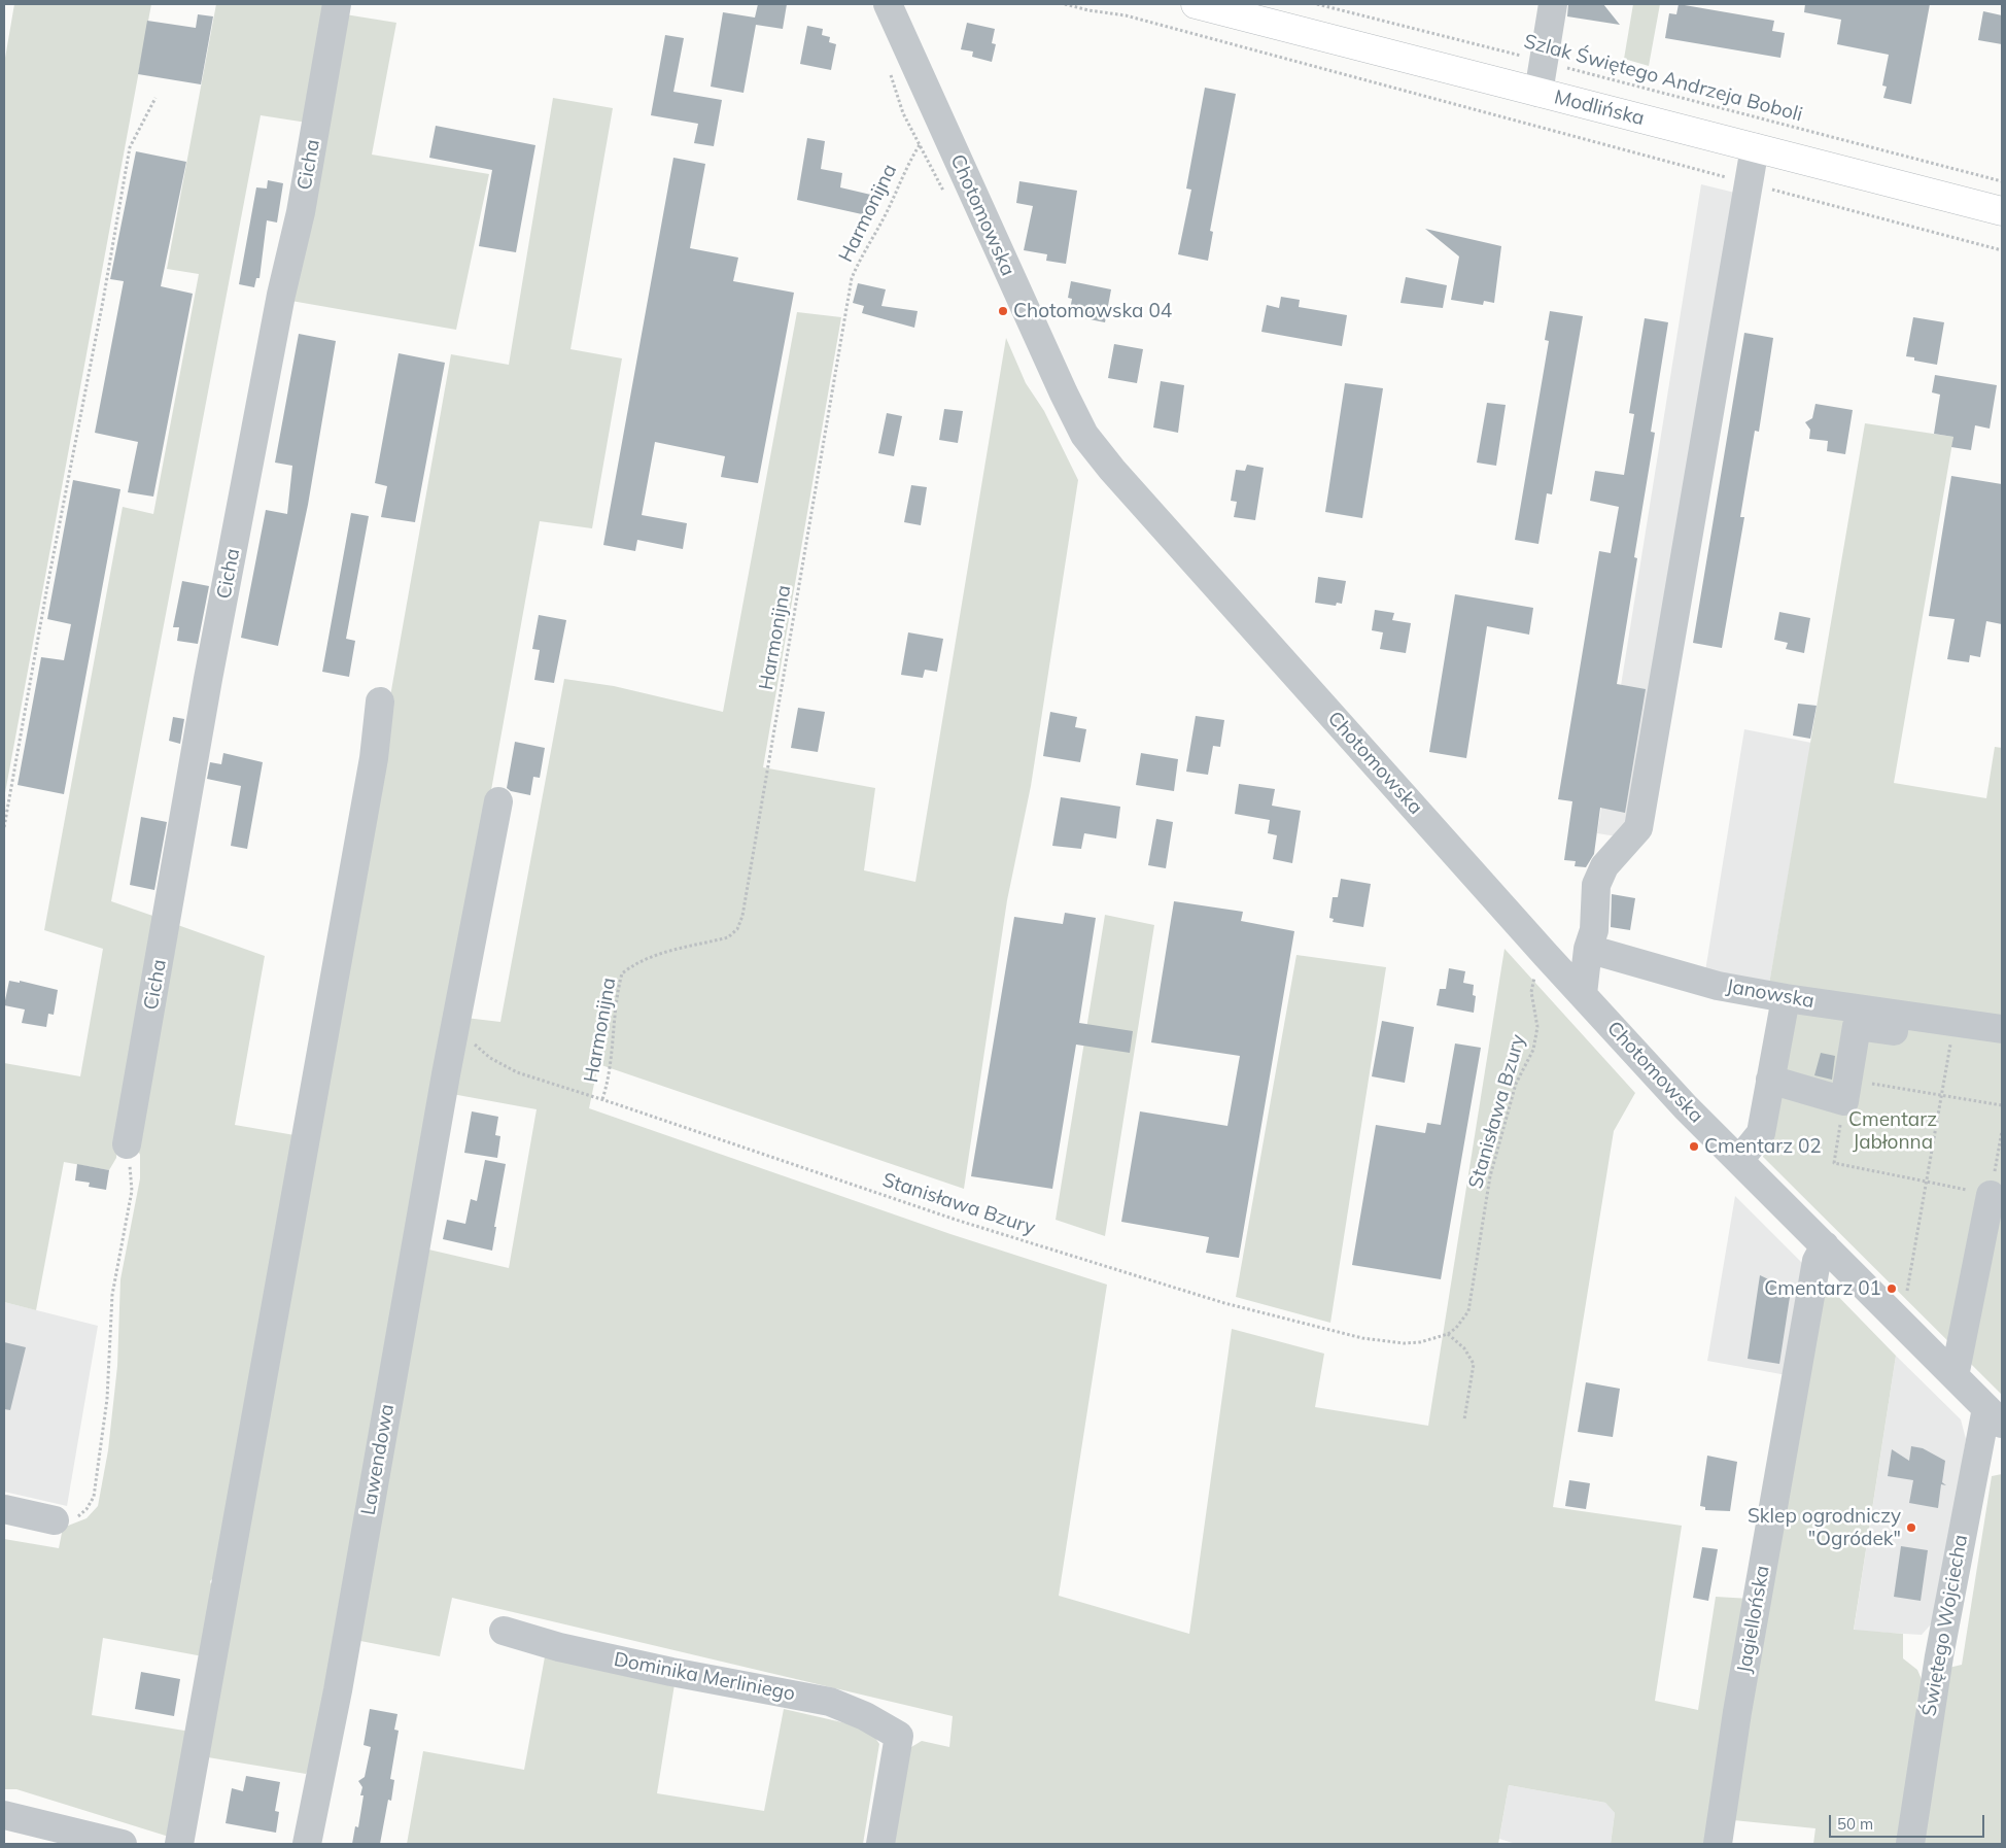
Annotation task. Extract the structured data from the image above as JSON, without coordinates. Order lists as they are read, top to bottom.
{
  "streets": {
    "main road": ["Modlińska"],
    "street": [
      "Cicha",
      "Chotomowska",
      "Janowska",
      "Lawendowa",
      "Jagiellońska",
      "Świętego Wojciecha",
      "Dominika Merliniego"
    ],
    "path": ["Szlak Świętego Andrzeja Boboli", "Harmonijna", "Stanisława Bzury"]
  },
  "crossings": [
    ["Harmonijna", "Chotomowska"],
    ["Harmonijna", "Stanisława Bzury"],
    ["Chotomowska", "Stanisława Bzury"],
    ["Chotomowska", "Jagiellońska"],
    ["Chotomowska", "Świętego Wojciecha"]
  ],
  "parks": ["Cmentarz Jabłonna"],
  "places": [
    "Chotomowska 04",
    "Cmentarz 02",
    "Cmentarz 01",
    "Sklep ogrodniczy \"Ogródek\""
  ],
  "scale_bar": "50 m"
}
